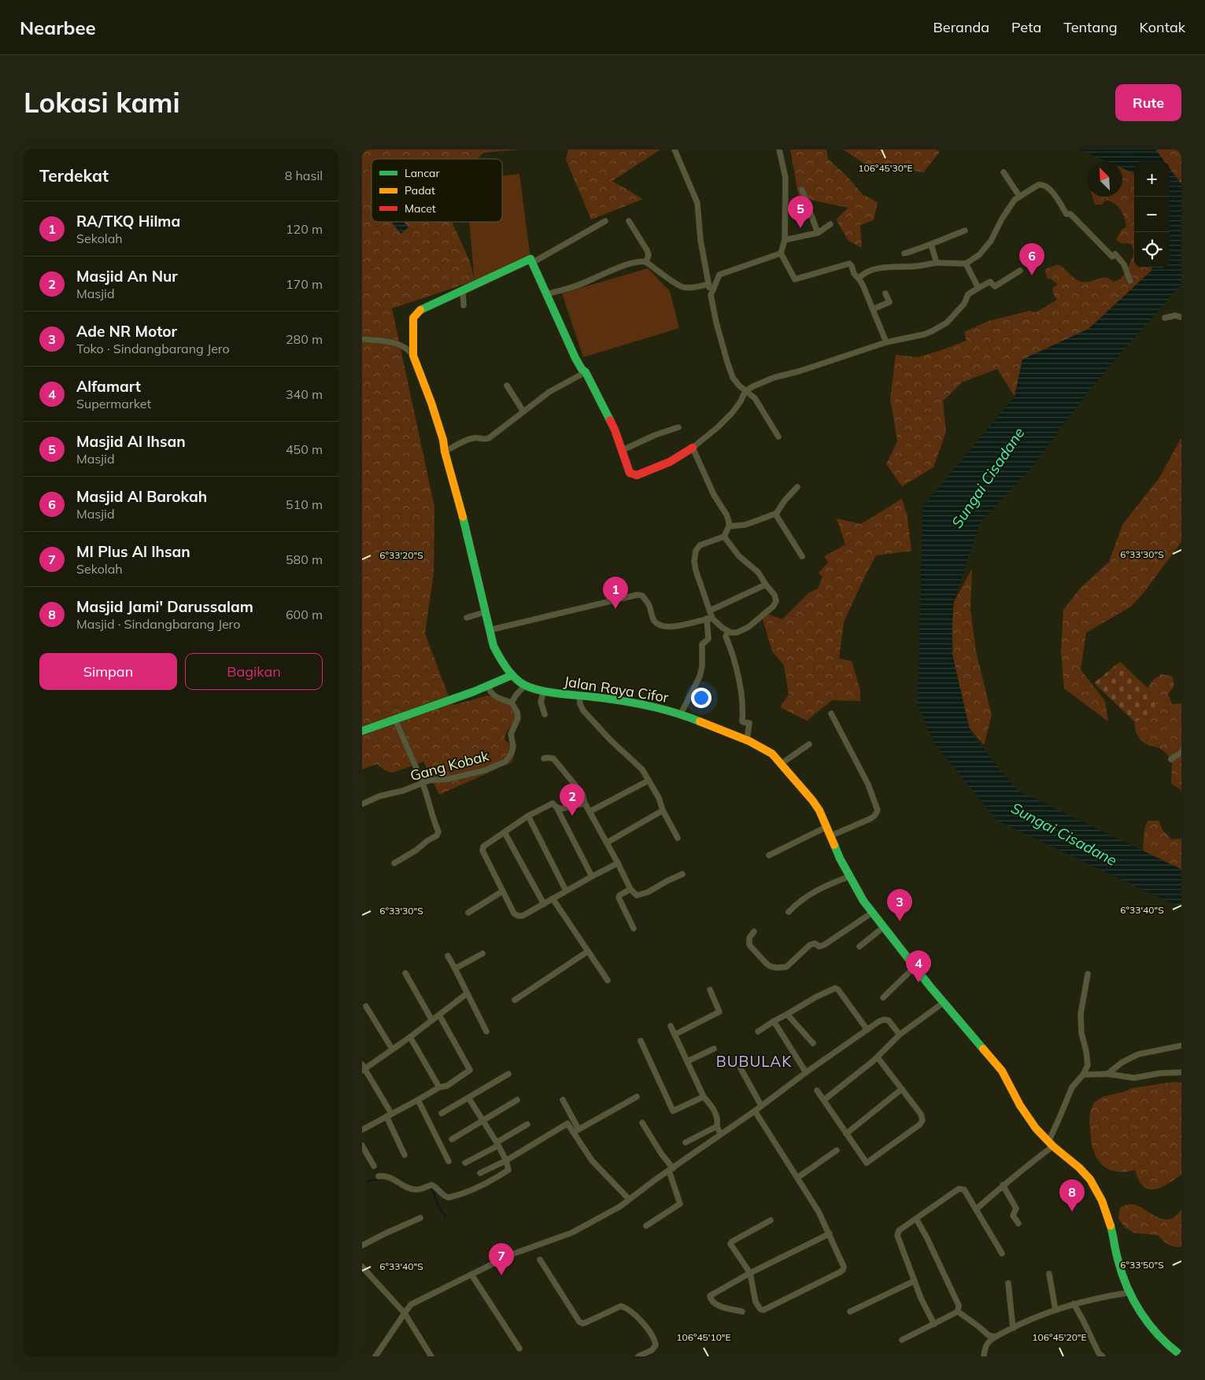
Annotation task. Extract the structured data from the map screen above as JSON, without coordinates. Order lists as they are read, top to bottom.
{
  "streets": {
    "street": ["Jalan Raya Cifor", "Gang Kobak"]
  },
  "districts": ["BUBULAK"],
  "water": ["Sungai Cisadane"],
  "legend": ["Lancar", "Padat", "Macet"],
  "north": "top left",
  "page": {
    "header": "Nearbee",
    "nav": [
      "Beranda",
      "Peta",
      "Tentang",
      "Kontak"
    ],
    "buttons": [
      "Rute",
      ["Simpan", "Bagikan"]
    ],
    "title": "Lokasi kami",
    "heading": ["Terdekat", "8 hasil"],
    "map_buttons": ["+", "−"],
    "pins": [
      "5",
      "6",
      "1",
      "2",
      "3",
      "4",
      "8",
      "7"
    ],
    "list": [
      {
        "mark": "1",
        "name": "RA/TKQ Hilma",
        "note": "Sekolah",
        "value": "120 m"
      },
      {
        "mark": "2",
        "name": "Masjid An Nur",
        "note": "Masjid",
        "value": "170 m"
      },
      {
        "mark": "3",
        "name": "Ade NR Motor",
        "note": "Toko · Sindangbarang Jero",
        "value": "280 m"
      },
      {
        "mark": "4",
        "name": "Alfamart",
        "note": "Supermarket",
        "value": "340 m"
      },
      {
        "mark": "5",
        "name": "Masjid Al Ihsan",
        "note": "Masjid",
        "value": "450 m"
      },
      {
        "mark": "6",
        "name": "Masjid Al Barokah",
        "note": "Masjid",
        "value": "510 m"
      },
      {
        "mark": "7",
        "name": "MI Plus Al Ihsan",
        "note": "Sekolah",
        "value": "580 m"
      },
      {
        "mark": "8",
        "name": "Masjid Jami' Darussalam",
        "note": "Masjid · Sindangbarang Jero",
        "value": "600 m"
      }
    ]
  },
  "coordinates": [
    "106°45'30\"E",
    "6°33'30\"S",
    "6°33'20\"S",
    "6°33'40\"S",
    "6°33'50\"S",
    "106°45'10\"E",
    "106°45'20\"E"
  ]
}
